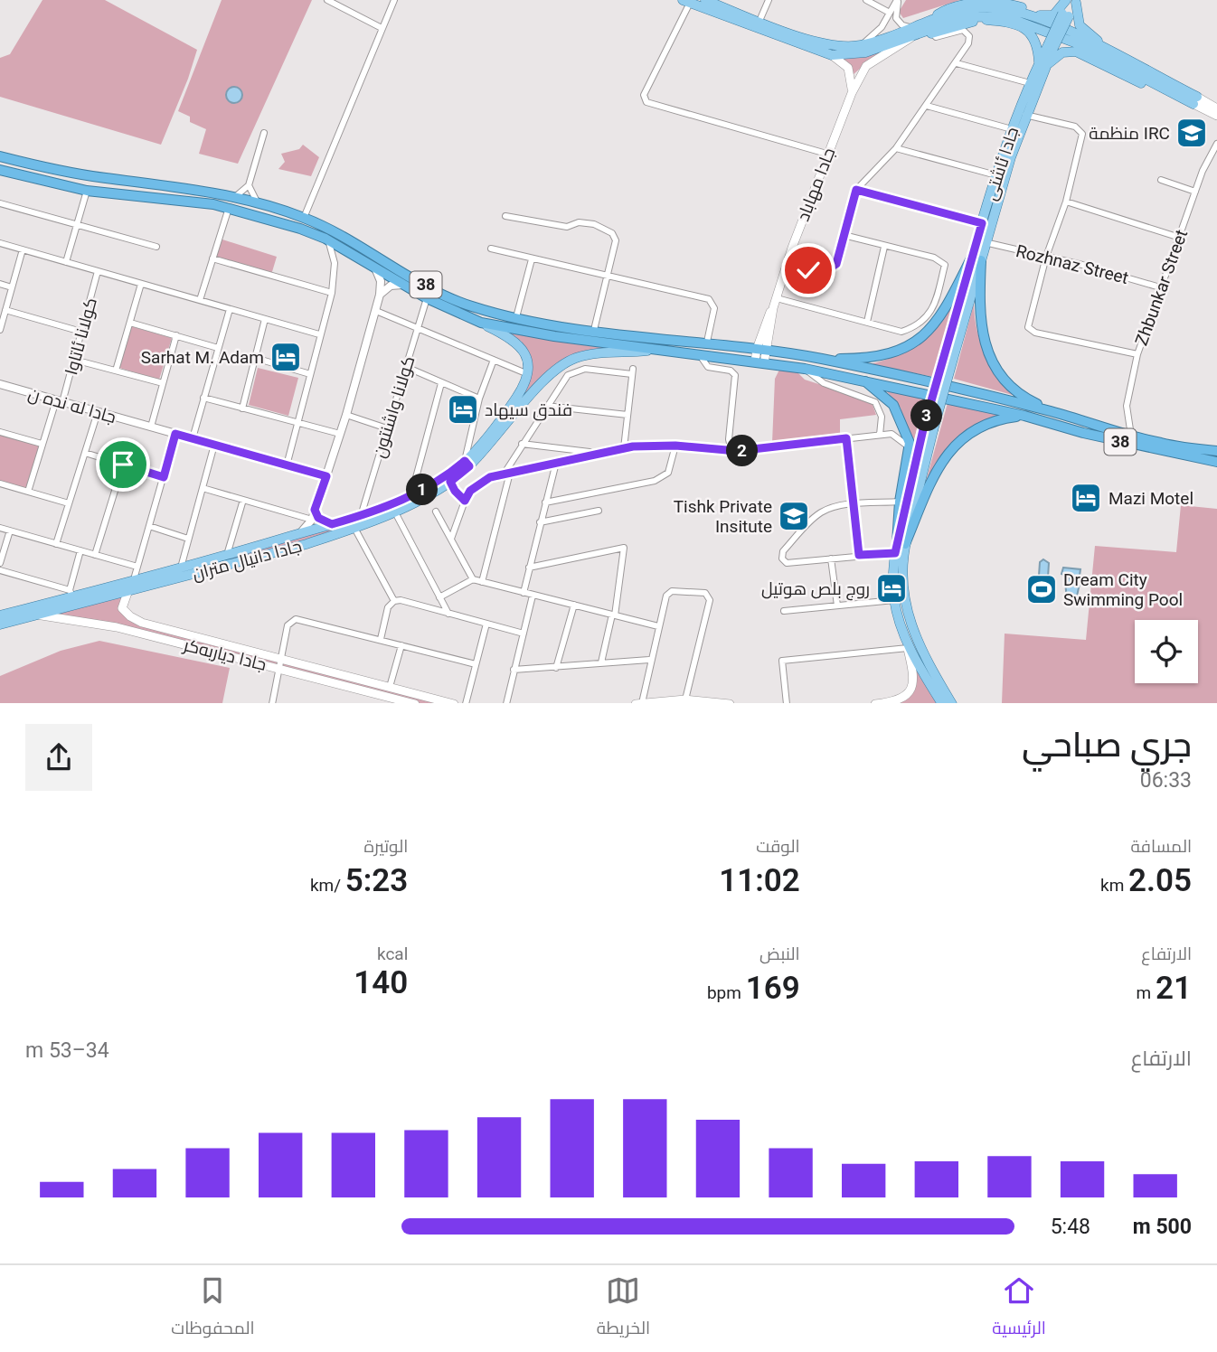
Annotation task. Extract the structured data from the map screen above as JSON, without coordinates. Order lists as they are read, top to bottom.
{
  "streets": {
    "highway": ["38"],
    "main road": [
      "جادا ئاشتی",
      "جادا مهاباد",
      "جادا دانيال متران",
      "جادا دیاربه‌كر"
    ],
    "street": [
      "Rozhnaz Street",
      "Zhbunkar Street",
      "كولانا ئاتاوا",
      "جادا له نده ن",
      "كولانا واشنتون"
    ]
  },
  "crossings": [
    ["جادا ئاشتی", "Rozhnaz Street"],
    ["جادا مهاباد", "38"],
    ["Rozhnaz Street", "Zhbunkar Street"],
    ["38", "Zhbunkar Street"],
    ["38", "كولانا واشنتون"],
    ["38", "جادا دانيال متران"],
    ["كولانا ئاتاوا", "جادا له نده ن"],
    ["كولانا واشنتون", "جادا دانيال متران"],
    ["جادا دانيال متران", "جادا دیاربه‌كر"]
  ],
  "places": {
    "school or university": ["منظمة IRC", "Tishk Private Insitute"],
    "hotel": [
      "Sarhat M. Adam",
      "فندق سيهاد",
      "Mazi Motel",
      "روج بلص هوتيل"
    ],
    "sports": ["Dream City Swimming Pool"]
  },
  "page": {
    "pins": ["3", "2", "1"],
    "heading": ["جري صباحي", "06:33"],
    "stats": [
      ["المسافة", "2.05 km"],
      ["الوقت", "11:02"],
      ["الوتيرة", "5:23 /km"],
      ["الارتفاع", "21 m"],
      ["النبض", "169 bpm"],
      ["kcal", "140"]
    ],
    "chart": ["الارتفاع", "34–53 m"],
    "list": [
      {
        "name": "500 m",
        "note": "5:48"
      }
    ],
    "tabs": ["الرئيسية", "الخريطة", "المحفوظات"]
  }
}
